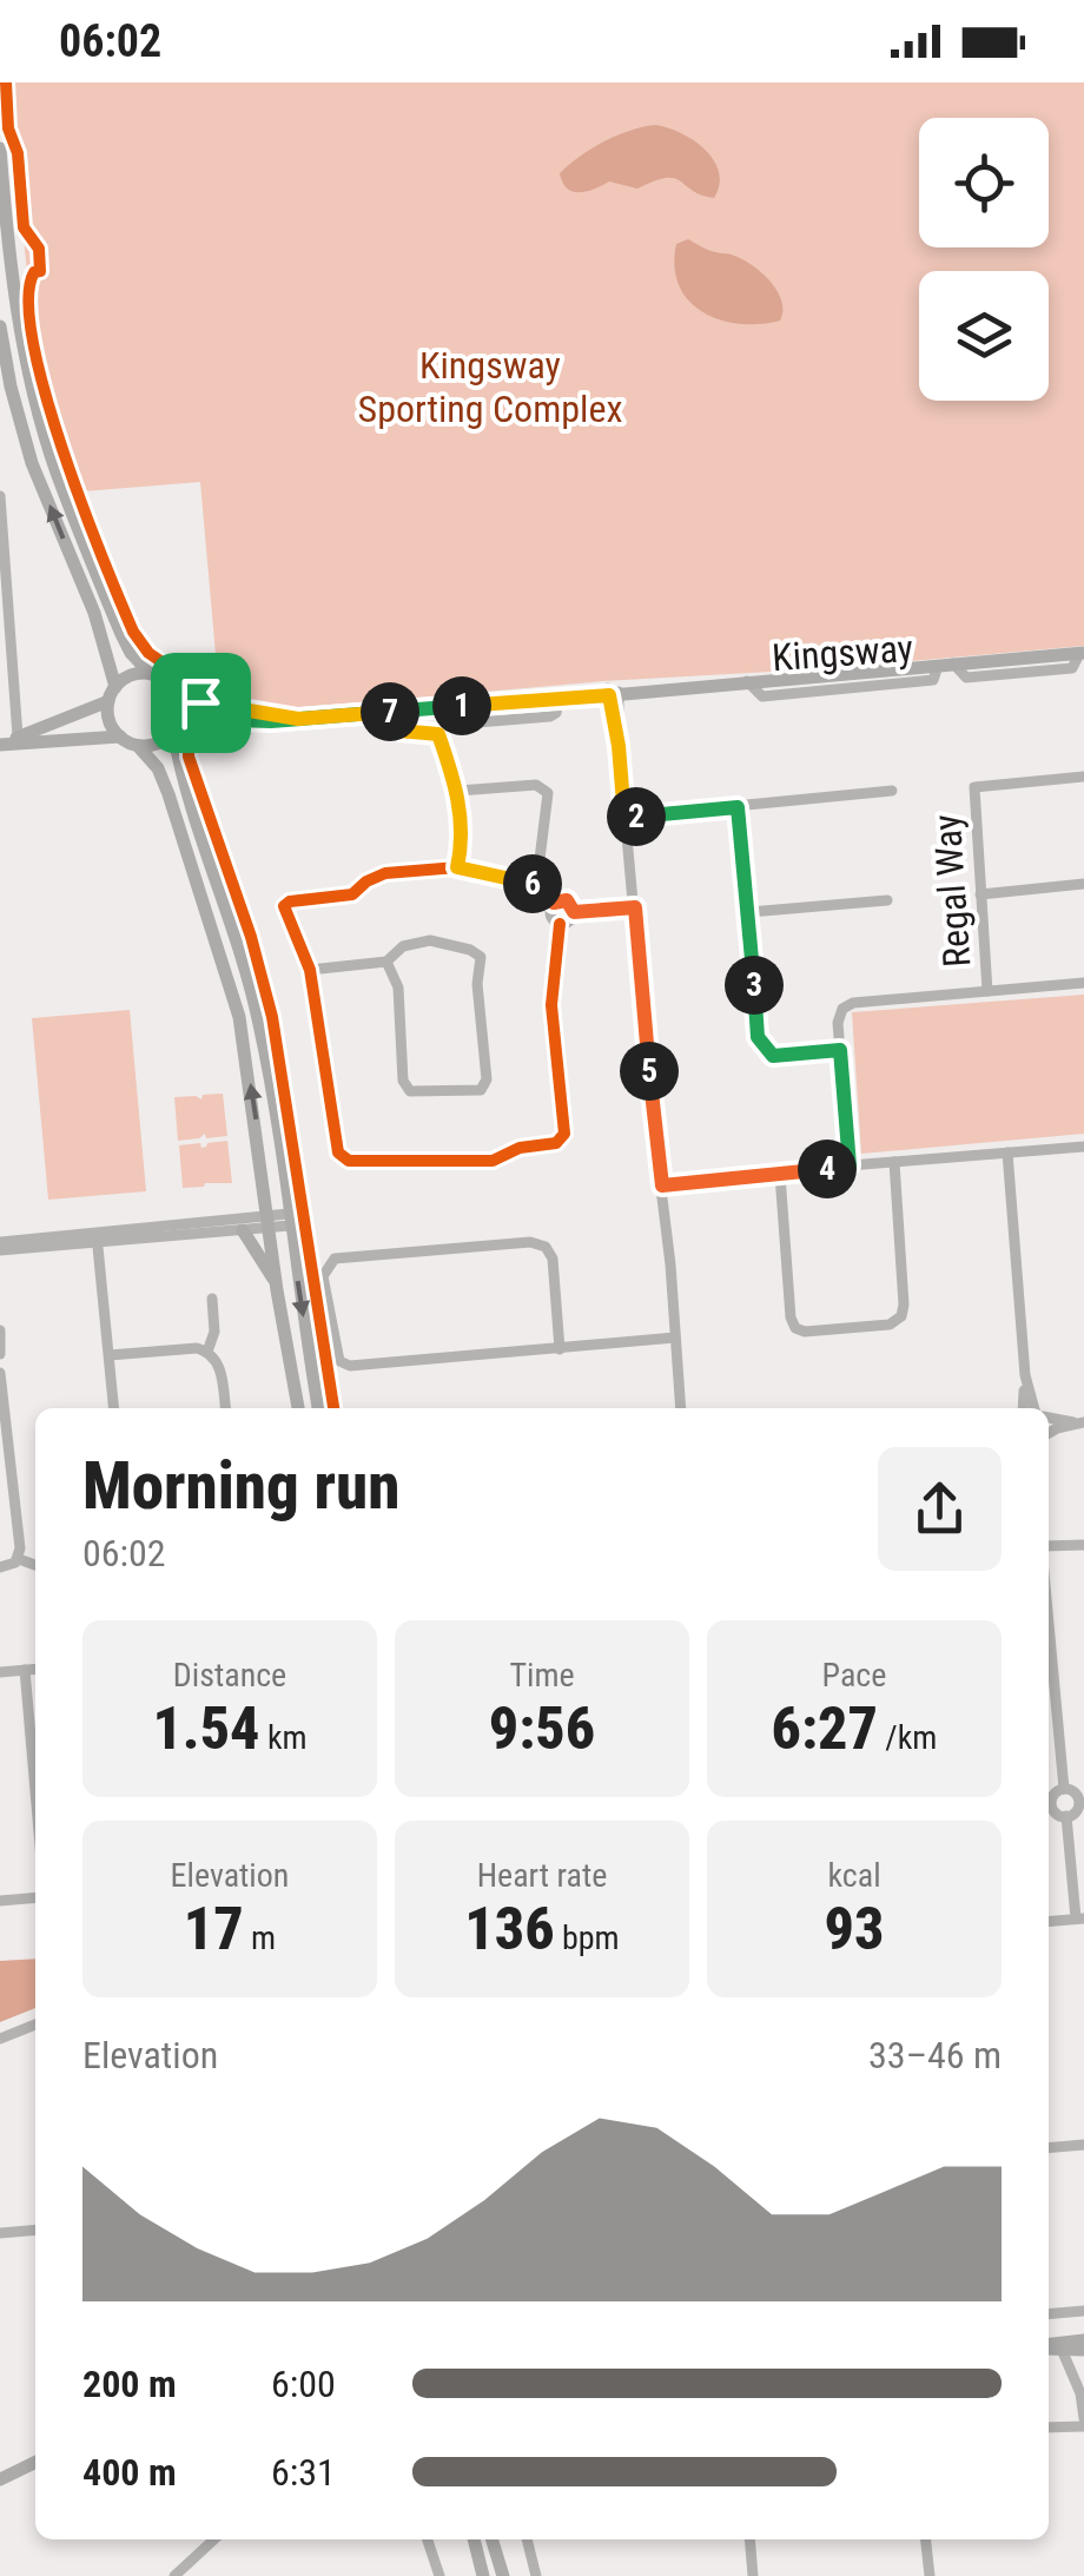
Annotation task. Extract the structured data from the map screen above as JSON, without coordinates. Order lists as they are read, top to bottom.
{
  "streets": {
    "main road": ["Kingsway"],
    "street": ["Regal Way"]
  },
  "parks": ["Kingsway Sporting Complex"],
  "page": {
    "status": "06:02",
    "pins": [
      "1",
      "7",
      "2",
      "6",
      "3",
      "5",
      "4"
    ],
    "heading": ["Morning run", "06:02"],
    "stats": [
      ["Distance", "1.54 km"],
      ["Time", "9:56"],
      ["Pace", "6:27 /km"],
      ["Elevation", "17 m"],
      ["Heart rate", "136 bpm"],
      ["kcal", "93"]
    ],
    "chart": ["Elevation", "33–46 m"],
    "list": [
      {
        "name": "200 m",
        "note": "6:00"
      },
      {
        "name": "400 m",
        "note": "6:31"
      }
    ]
  }
}
